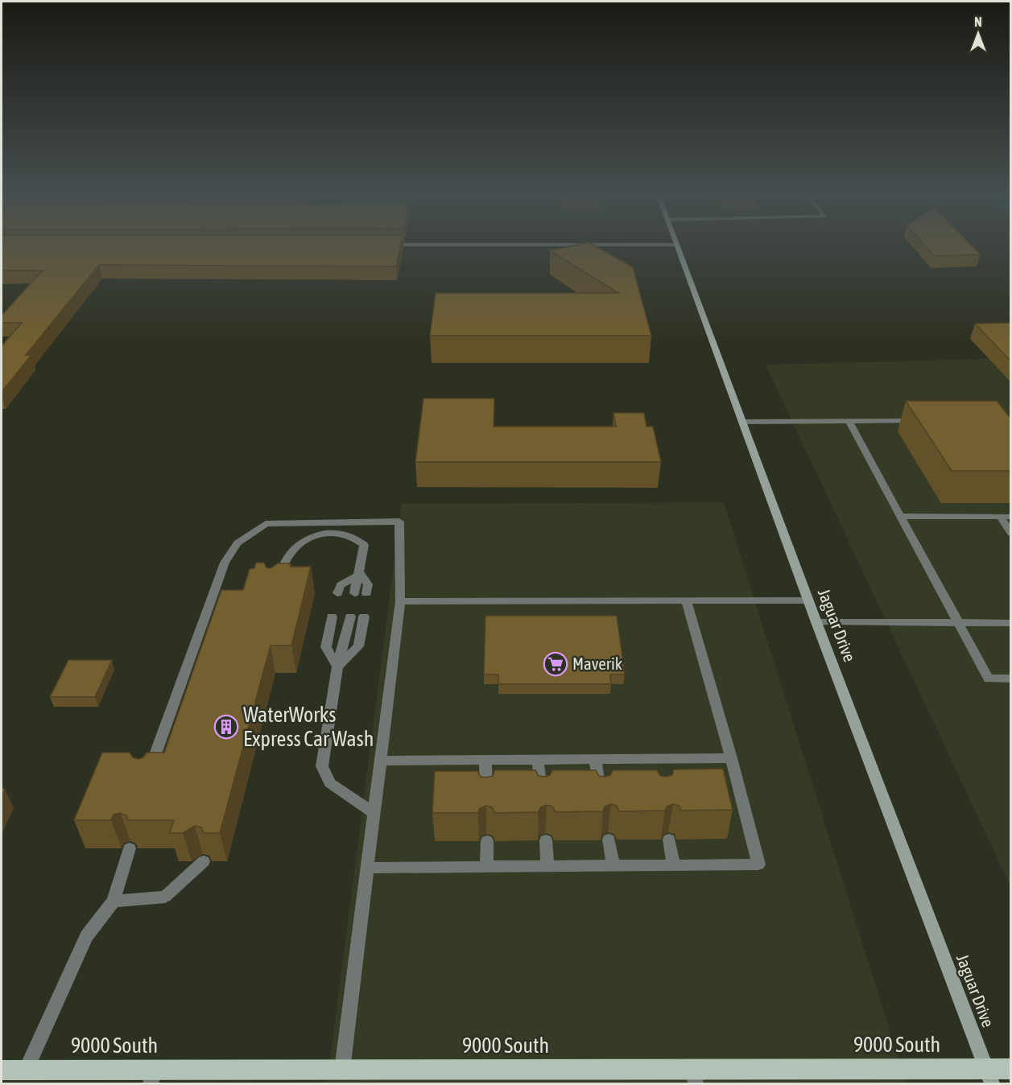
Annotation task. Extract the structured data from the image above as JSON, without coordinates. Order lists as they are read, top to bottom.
{
  "streets": {
    "main road": ["Jaguar Drive", "9000 South"]
  },
  "crossings": [
    ["Jaguar Drive", "9000 South"]
  ],
  "places": {
    "supermarket": ["Maverik"],
    "building": ["WaterWorks Express Car Wash"]
  },
  "north": "top"
}
